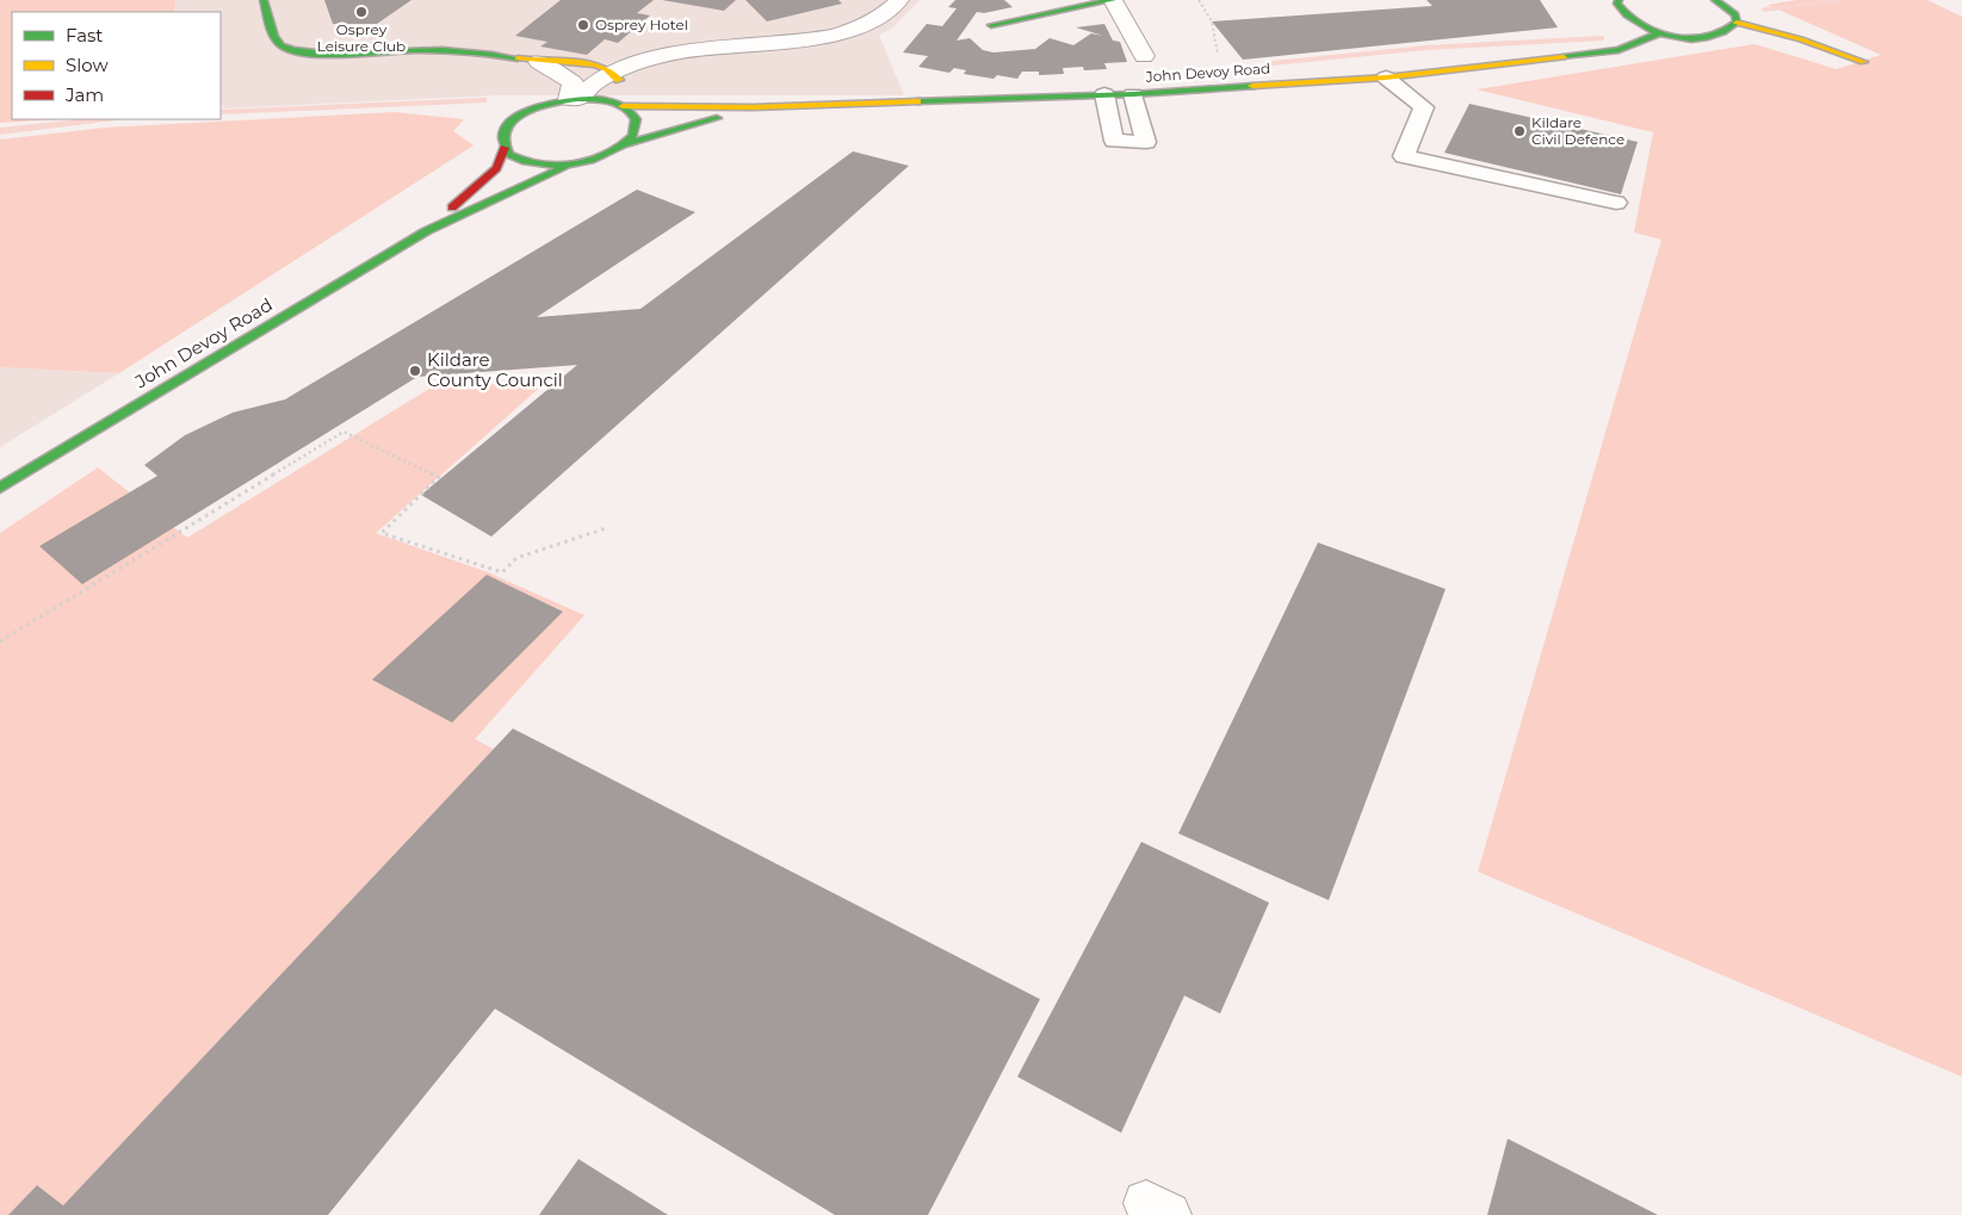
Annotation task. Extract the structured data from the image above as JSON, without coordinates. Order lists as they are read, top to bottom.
{
  "streets": {
    "street": ["John Devoy Road"]
  },
  "places": [
    "Osprey Leisure Club",
    "Osprey Hotel",
    "Kildare Civil Defence",
    "Kildare County Council"
  ],
  "legend": ["Fast", "Slow", "Jam"]
}
